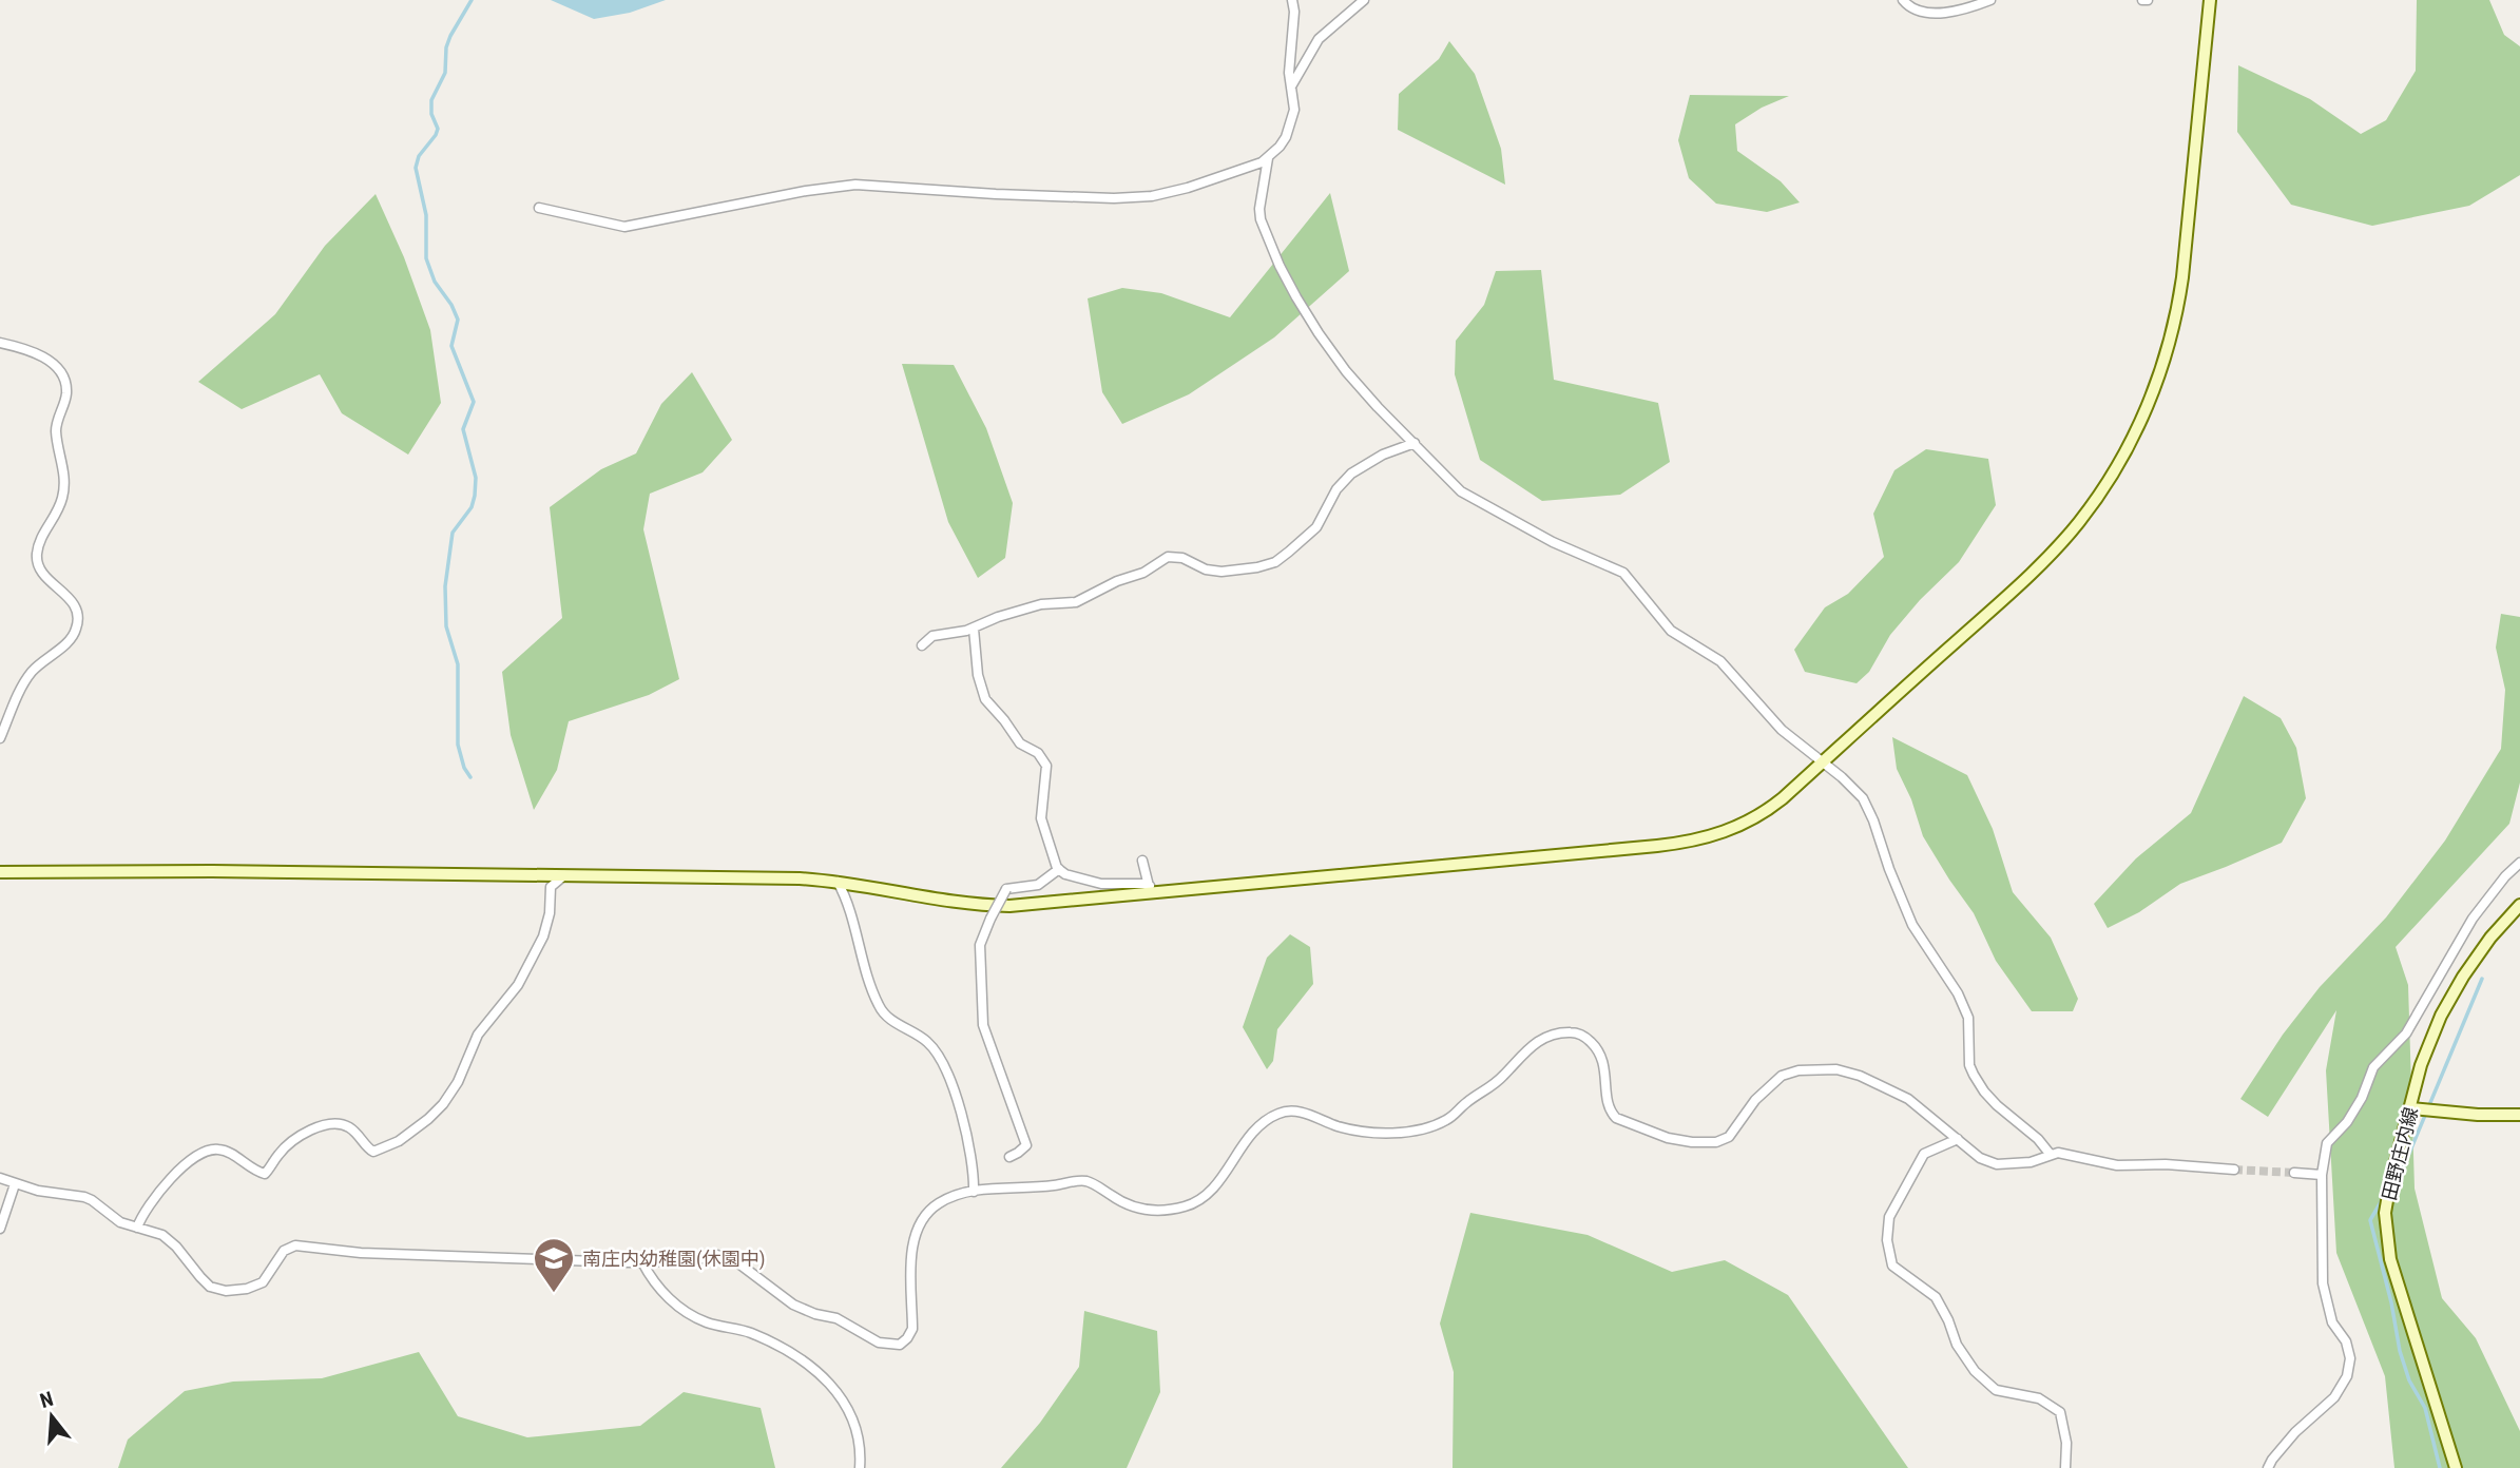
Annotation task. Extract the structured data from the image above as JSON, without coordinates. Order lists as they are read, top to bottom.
{
  "streets": {
    "street": ["田野庄内線"]
  },
  "places": {
    "school or university": ["南庄内幼稚園(休園中)"]
  },
  "north": "top"
}
